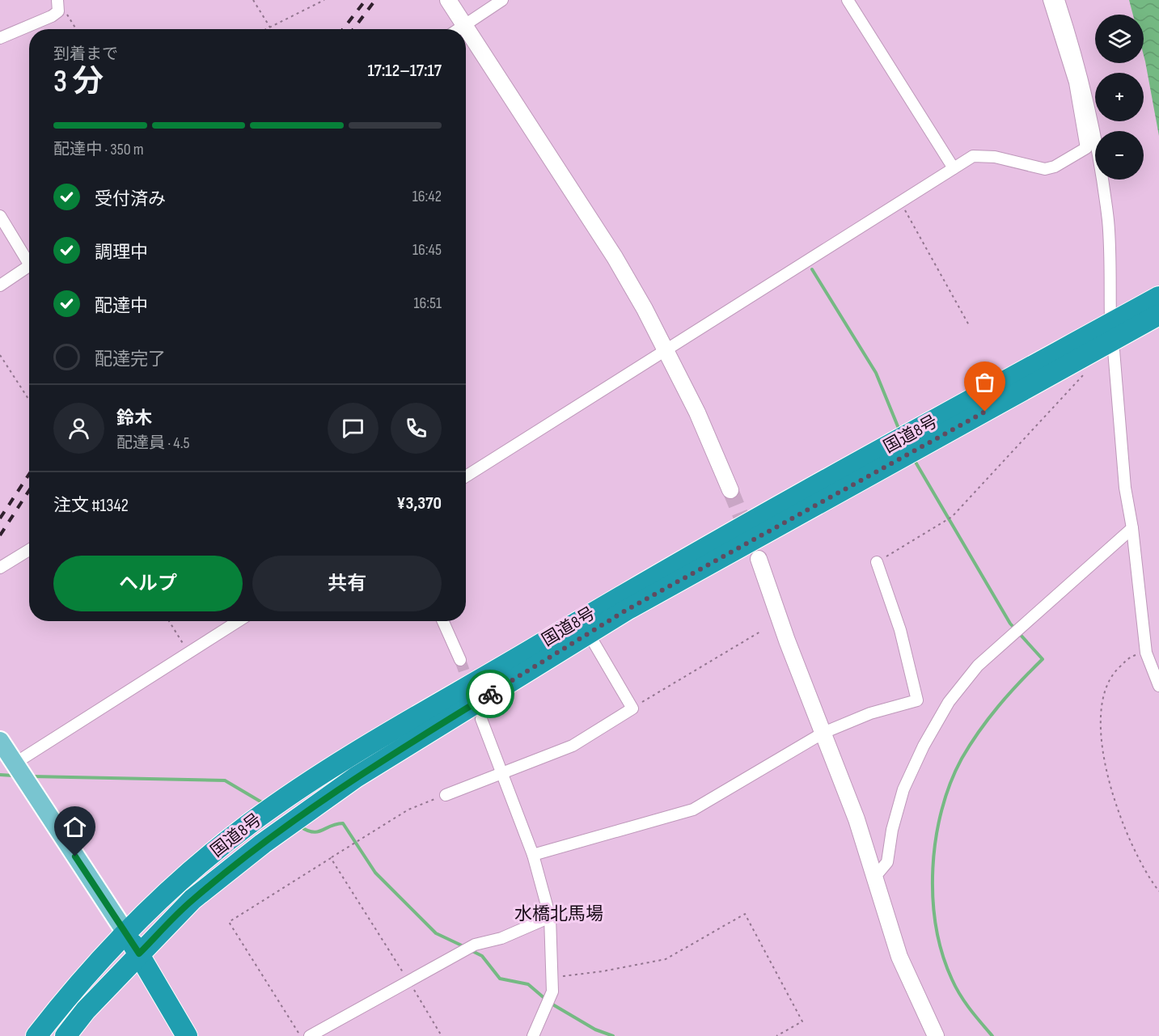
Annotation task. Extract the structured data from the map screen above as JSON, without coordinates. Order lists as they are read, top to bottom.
{
  "streets": {
    "highway": ["国道8号"]
  },
  "districts": ["水橋北馬場"],
  "page": {
    "map_buttons": ["+", "−"],
    "heading": ["3 分", "到着まで", "17:12–17:17"],
    "panel": [
      "鈴木",
      "配達員 · 4.5",
      "注文 #1342",
      "¥3,370"
    ],
    "bar": "配達中 · 350 m",
    "list": [
      ["受付済み", "16:42"],
      ["調理中", "16:45"],
      ["配達中", "16:51"],
      "配達完了"
    ],
    "buttons": ["ヘルプ", "共有"]
  }
}
